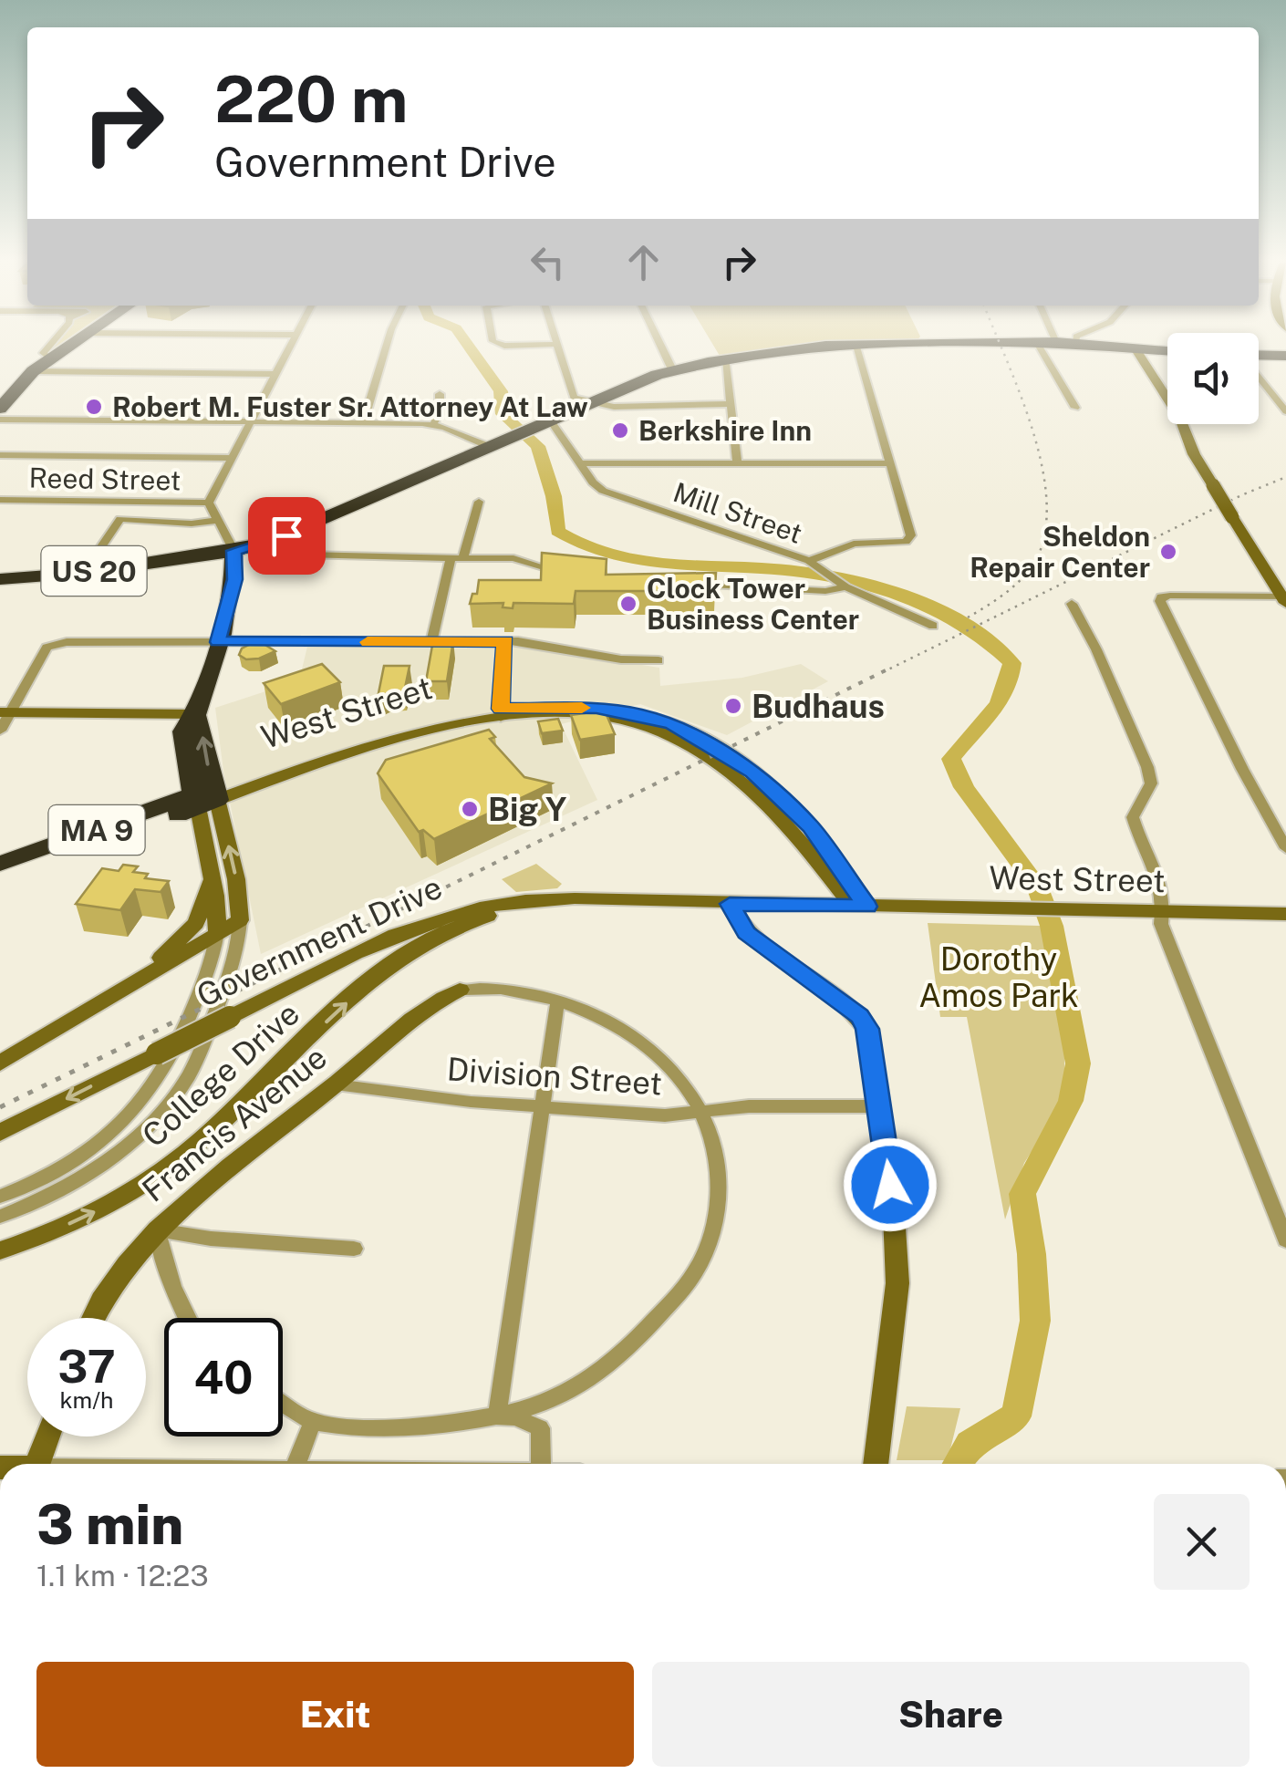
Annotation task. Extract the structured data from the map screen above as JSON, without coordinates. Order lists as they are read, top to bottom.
{
  "streets": {
    "highway": ["US 20", "West Street", "MA 9"],
    "street": [
      "Reed Street",
      "Mill Street",
      "Government Drive",
      "College Drive",
      "Division Street",
      "Francis Avenue"
    ]
  },
  "crossings": [
    ["Mill Street", "US 20"],
    ["West Street", "Government Drive"],
    ["Government Drive", "College Drive"],
    ["Division Street", "Francis Avenue"]
  ],
  "one_way": ["College Drive"],
  "parks": ["Dorothy Amos Park"],
  "places": [
    "Robert M. Fuster Sr. Attorney At Law",
    "Berkshire Inn",
    "Sheldon Repair Center",
    "Clock Tower Business Center",
    "Budhaus",
    "Big Y"
  ],
  "page": {
    "turn": ["220 m", "Government Drive"],
    "speed": "37 km/h",
    "limit": "40",
    "heading": ["3 min", "1.1 km · 12:23"],
    "buttons": ["Exit", "Share"]
  }
}
